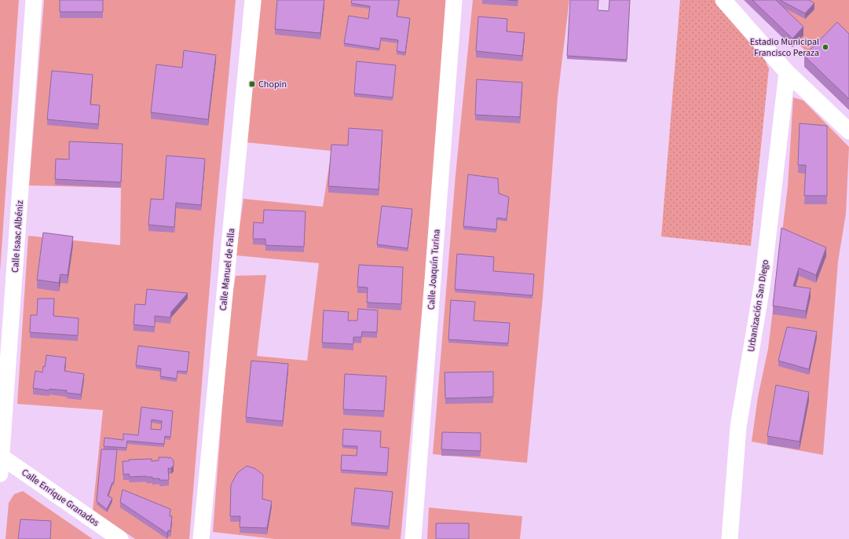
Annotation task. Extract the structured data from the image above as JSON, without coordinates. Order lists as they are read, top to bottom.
{
  "streets": {
    "street": [
      "Calle Isaac Albéniz",
      "Calle Manuel de Falla",
      "Calle Joaquín Turina",
      "Urbanización San Diego",
      "Calle Enrique Granados"
    ]
  },
  "crossings": [
    ["Calle Isaac Albéniz", "Calle Enrique Granados"]
  ],
  "places": {
    "other": ["Estadio Municipal Francisco Peraza"],
    "transit": ["Chopin"]
  }
}
